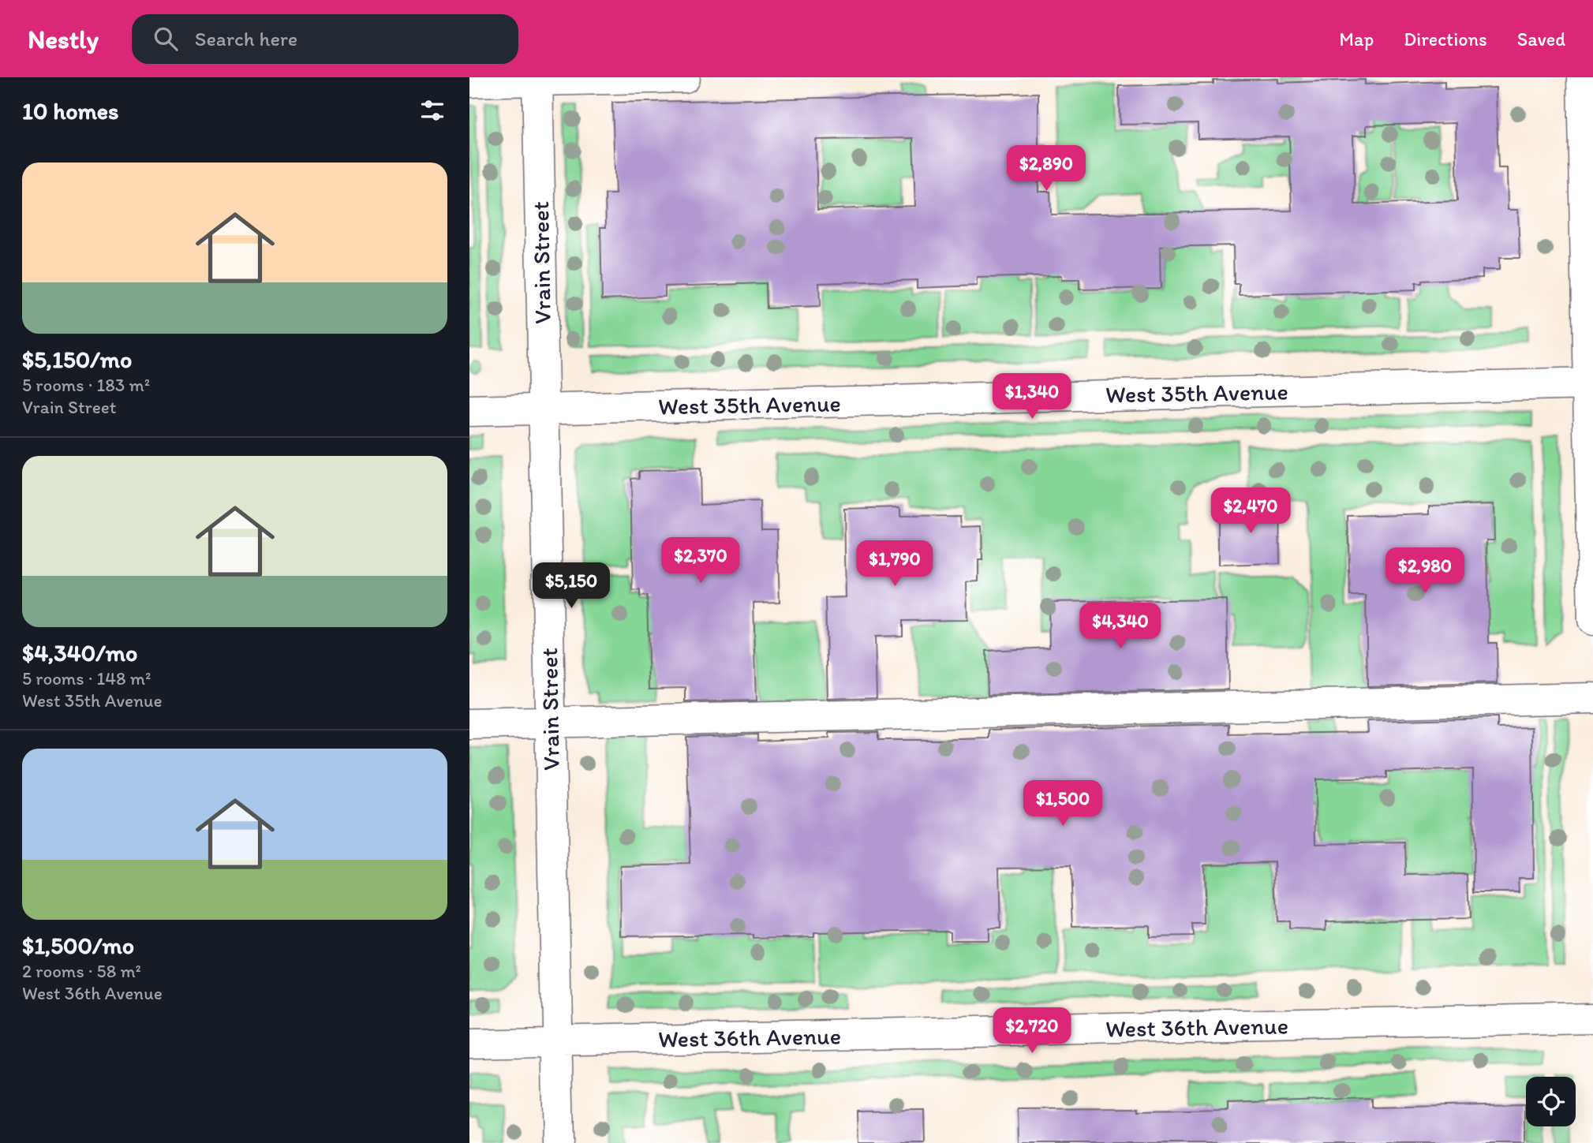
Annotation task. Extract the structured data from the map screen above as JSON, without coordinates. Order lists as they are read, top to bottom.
{
  "streets": {
    "street": ["Vrain Street", "West 35th Avenue", "West 36th Avenue"]
  },
  "crossings": [
    ["Vrain Street", "West 35th Avenue"],
    ["Vrain Street", "West 36th Avenue"]
  ],
  "page": {
    "header": "Nestly",
    "search": "Search here",
    "nav": ["Map", "Directions", "Saved"],
    "heading": "10 homes",
    "list": [
      {
        "name": "$5,150/mo",
        "note": "5 rooms · 183 m² · Vrain Street"
      },
      {
        "name": "$4,340/mo",
        "note": "5 rooms · 148 m² · West 35th Avenue"
      },
      {
        "name": "$1,500/mo",
        "note": "2 rooms · 58 m² · West 36th Avenue"
      }
    ],
    "price": [
      "$2,890",
      "$1,340",
      "$2,470",
      "$2,370",
      "$1,790",
      "$2,980",
      "$5,150",
      "$4,340",
      "$1,500",
      "$2,720"
    ]
  }
}
